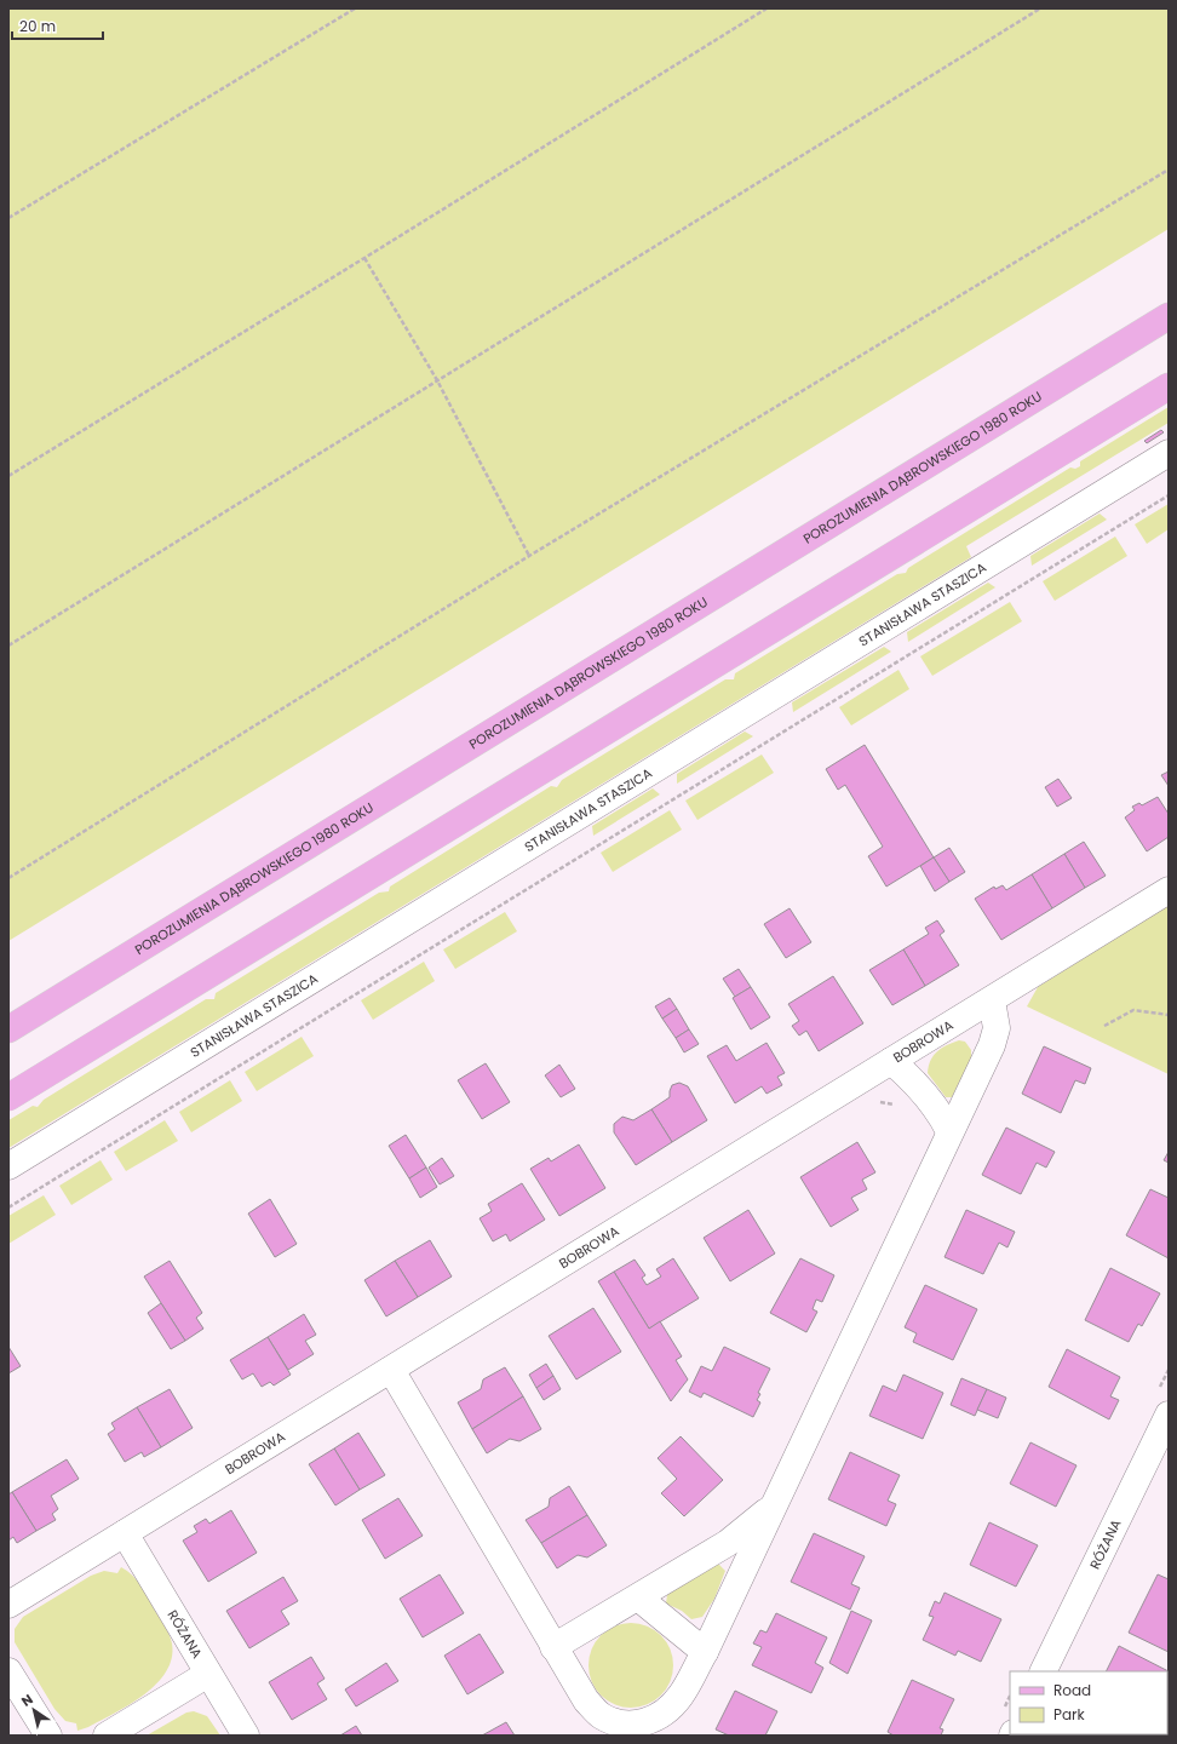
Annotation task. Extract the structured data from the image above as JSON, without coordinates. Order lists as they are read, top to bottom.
{
  "streets": {
    "main road": ["POROZUMIENIA DĄBROWSKIEGO 1980 ROKU"],
    "street": ["STANISŁAWA STASZICA", "BOBROWA", "RÓŻANA"]
  },
  "crossings": [
    ["BOBROWA", "RÓŻANA"]
  ],
  "legend": ["Road", "Park"],
  "scale_bar": "20 m",
  "north": "top left"
}
